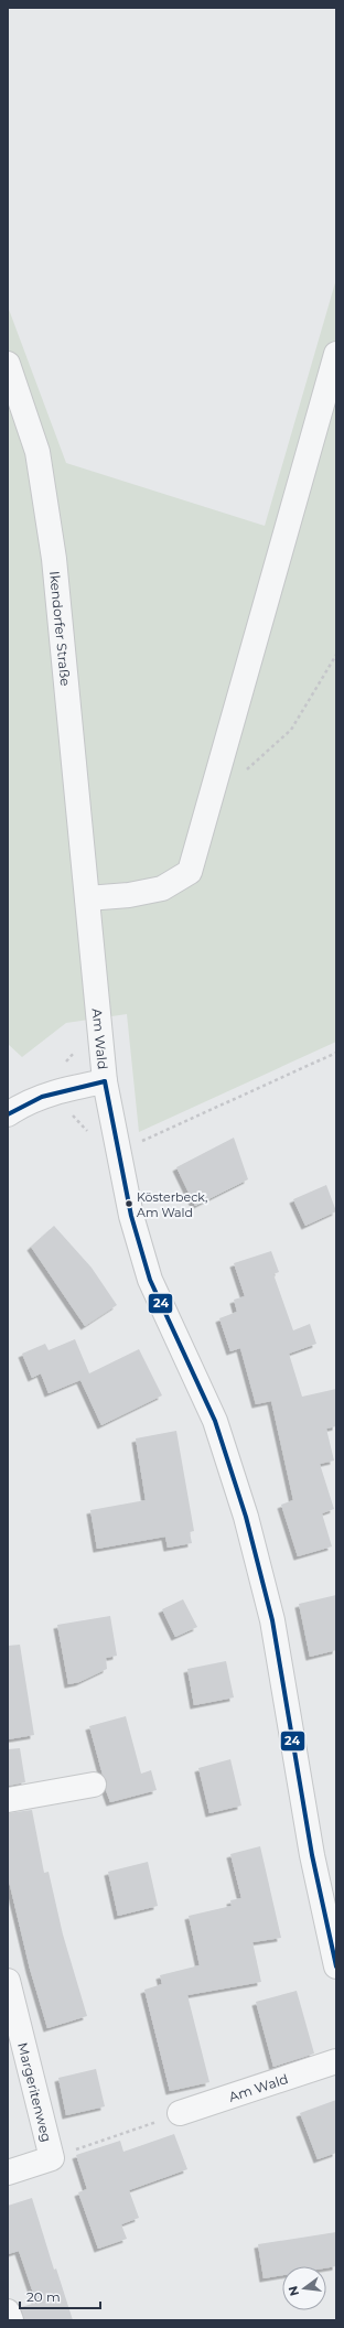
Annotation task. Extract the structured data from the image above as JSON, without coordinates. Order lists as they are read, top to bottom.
{
  "streets": {
    "street": ["Ikendorfer Straße", "Am Wald", "Margeritenweg"]
  },
  "crossings": [
    ["Ikendorfer Straße", "Am Wald"]
  ],
  "places": ["Kösterbeck, Am Wald"],
  "lines": ["transit line 24"],
  "scale_bar": "20 m",
  "north": "left"
}
